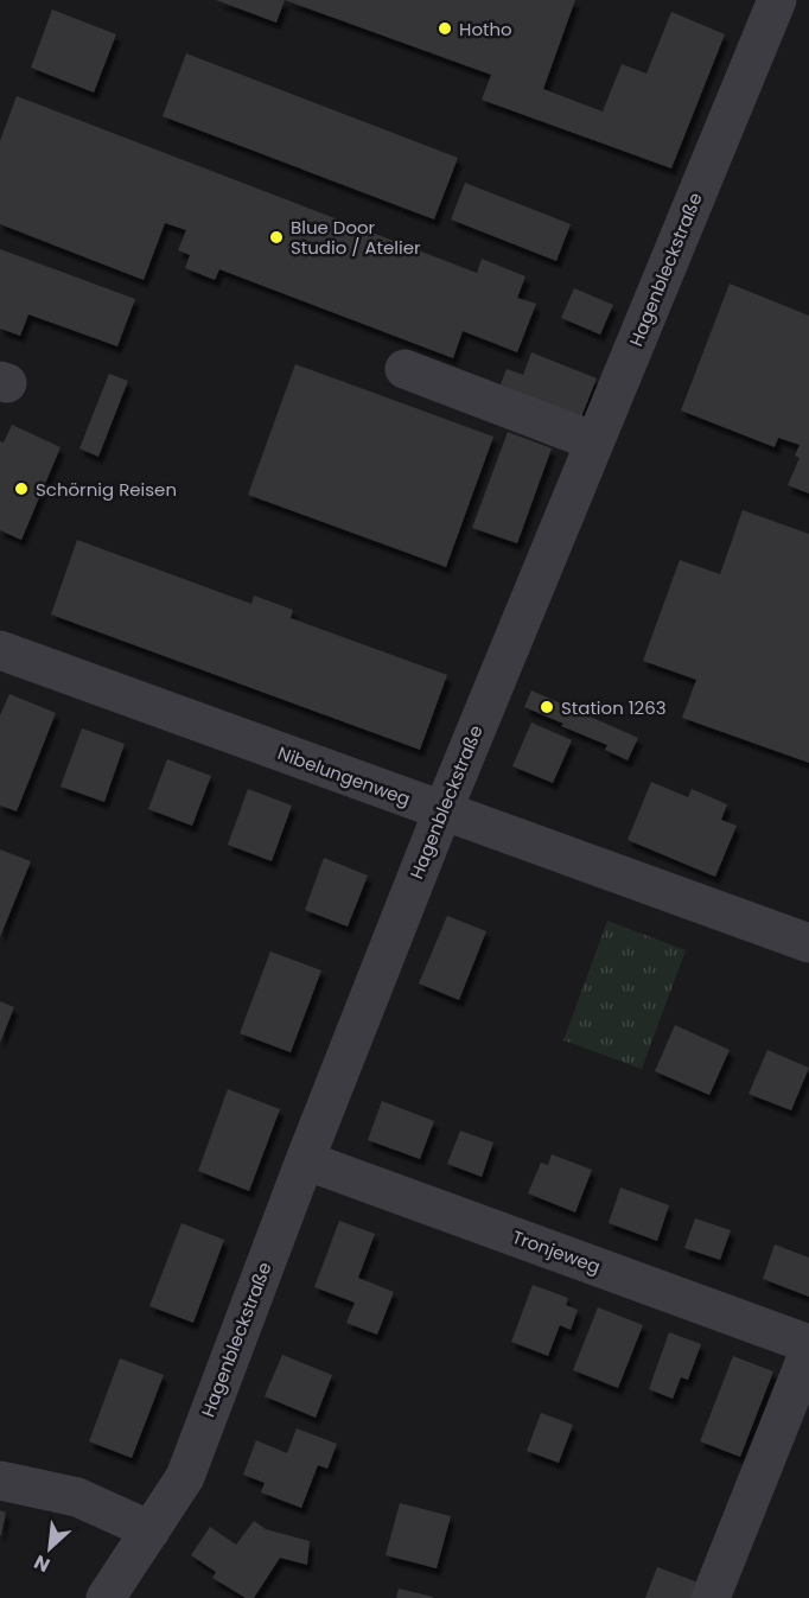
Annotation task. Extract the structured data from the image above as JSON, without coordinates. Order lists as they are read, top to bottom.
{
  "streets": {
    "street": ["Hagenbleckstraße", "Nibelungenweg", "Tronjeweg"]
  },
  "crossings": [
    ["Hagenbleckstraße", "Nibelungenweg"],
    ["Hagenbleckstraße", "Tronjeweg"]
  ],
  "places": [
    "Hotho",
    "Blue Door Studio / Atelier",
    "Schörnig Reisen",
    "Station 1263"
  ],
  "north": "bottom left"
}
